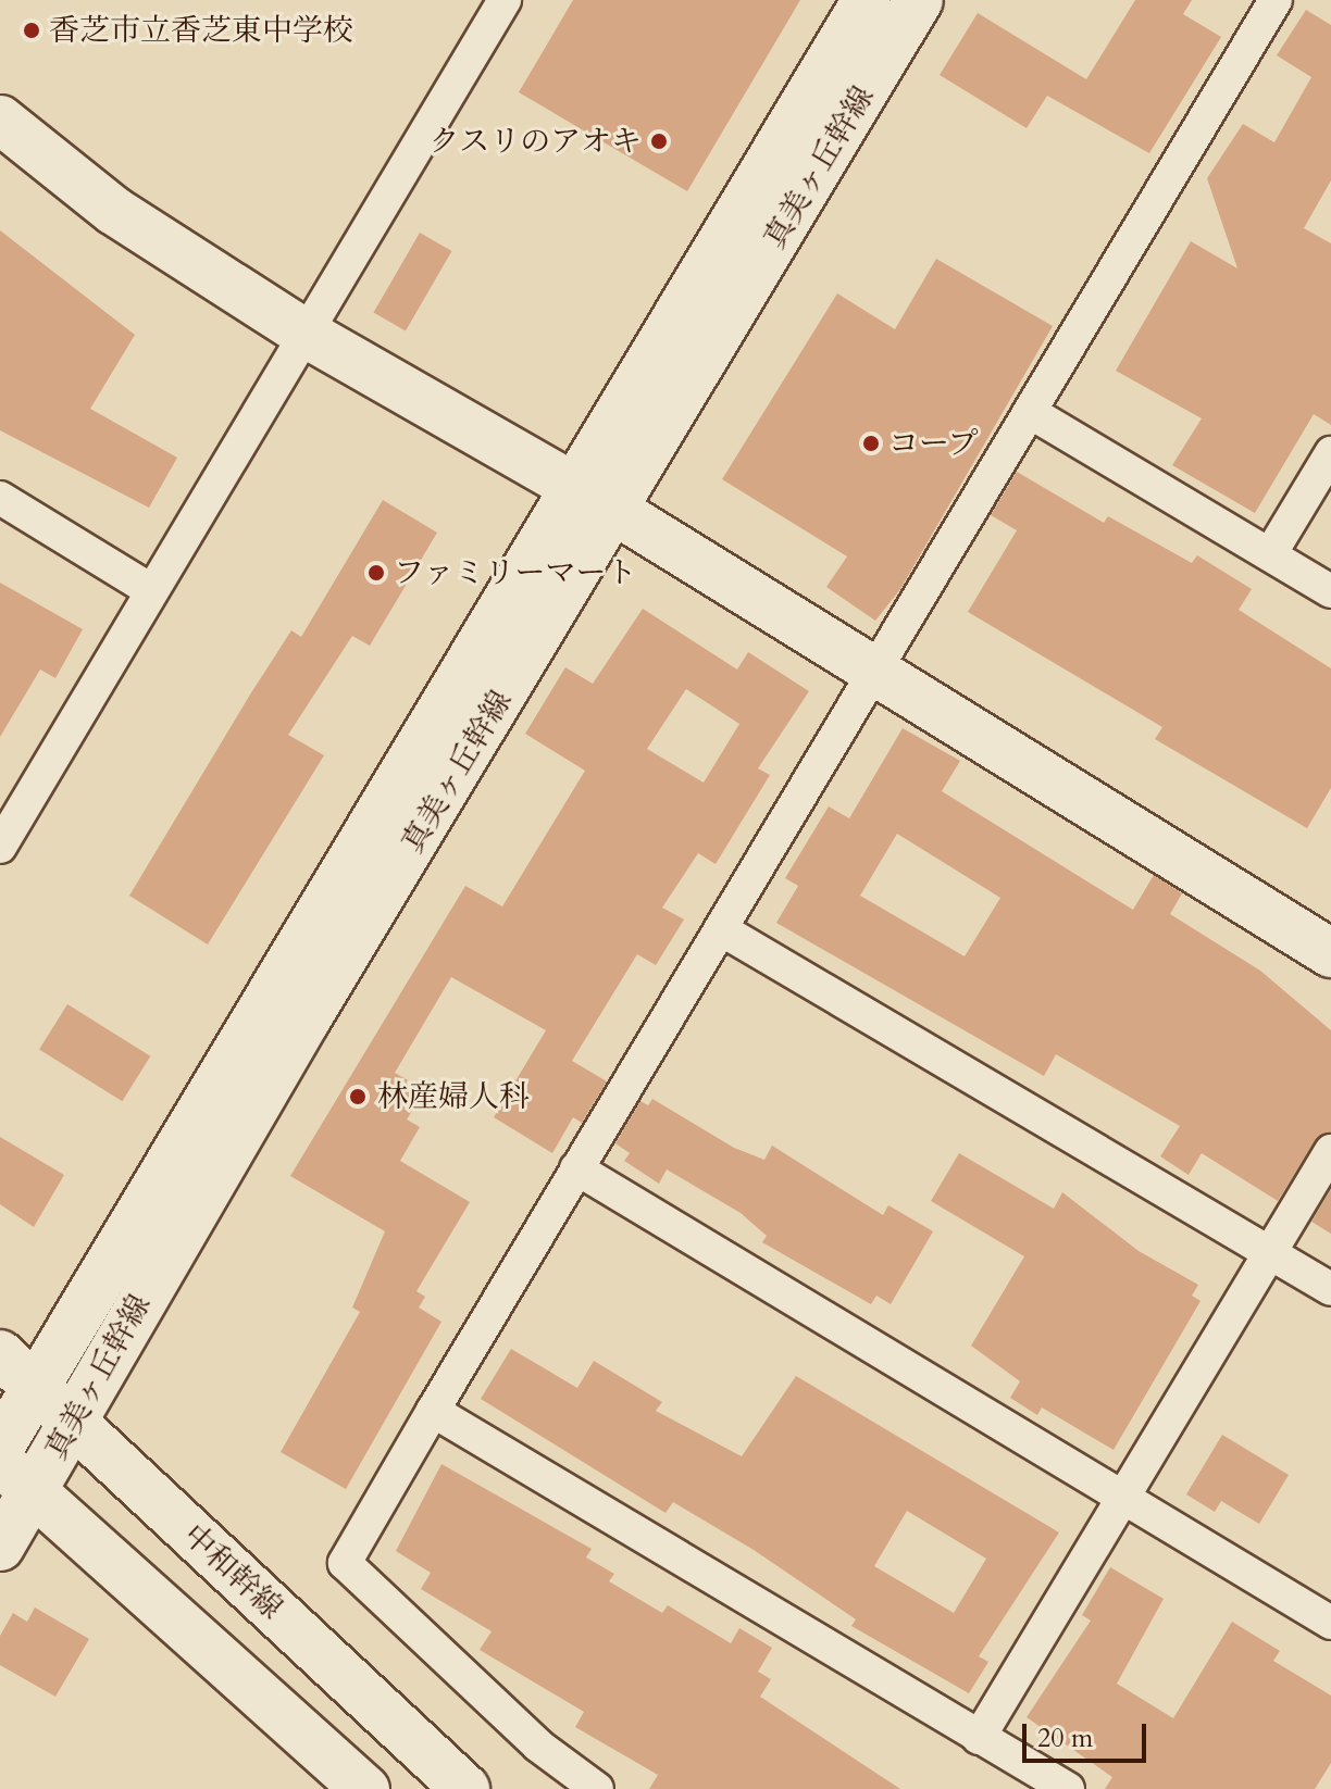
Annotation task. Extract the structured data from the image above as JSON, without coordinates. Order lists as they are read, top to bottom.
{
  "streets": {
    "street": ["真美ヶ丘幹線", "中和幹線"]
  },
  "crossings": [
    ["真美ヶ丘幹線", "中和幹線"]
  ],
  "places": [
    "香芝市立香芝東中学校",
    "クスリのアオキ",
    "コープ",
    "ファミリーマート",
    "林産婦人科"
  ],
  "scale_bar": "20 m"
}
